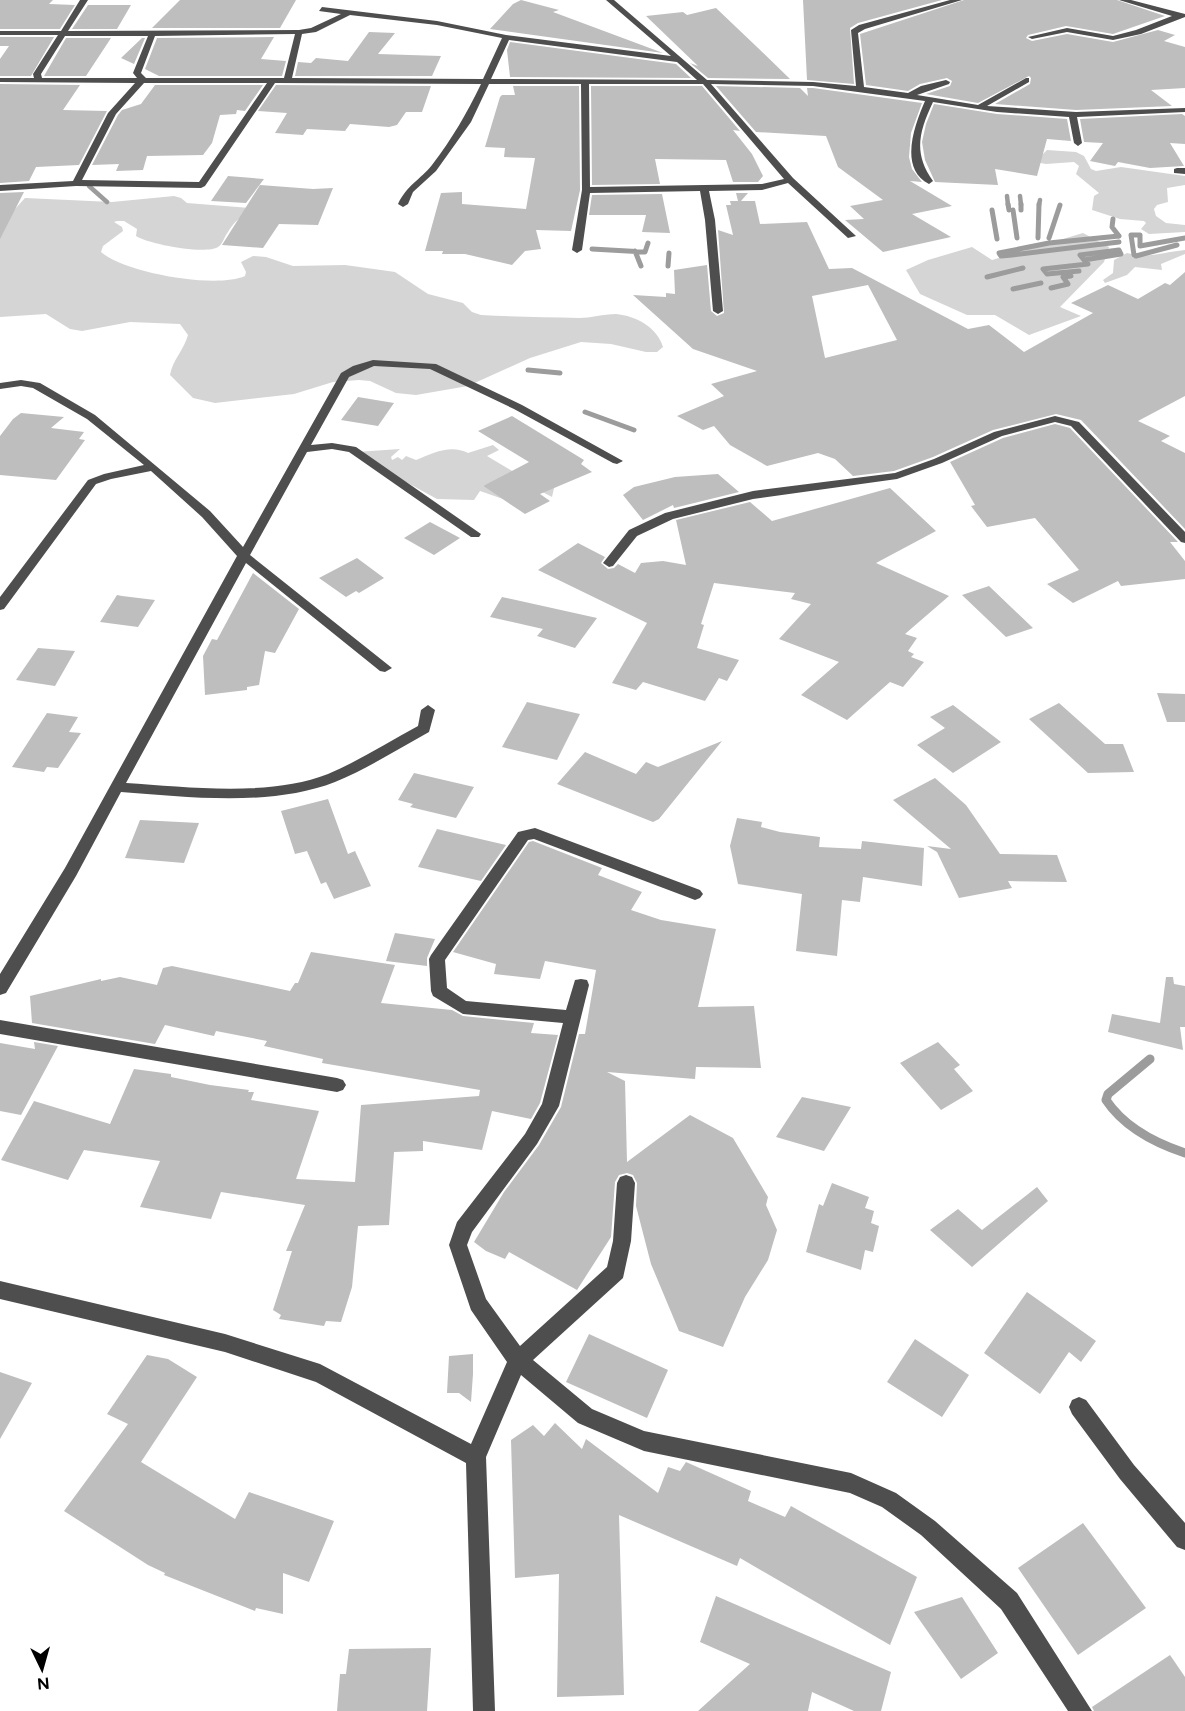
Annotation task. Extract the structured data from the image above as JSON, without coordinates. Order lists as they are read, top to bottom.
{
  "north": "bottom"
}
